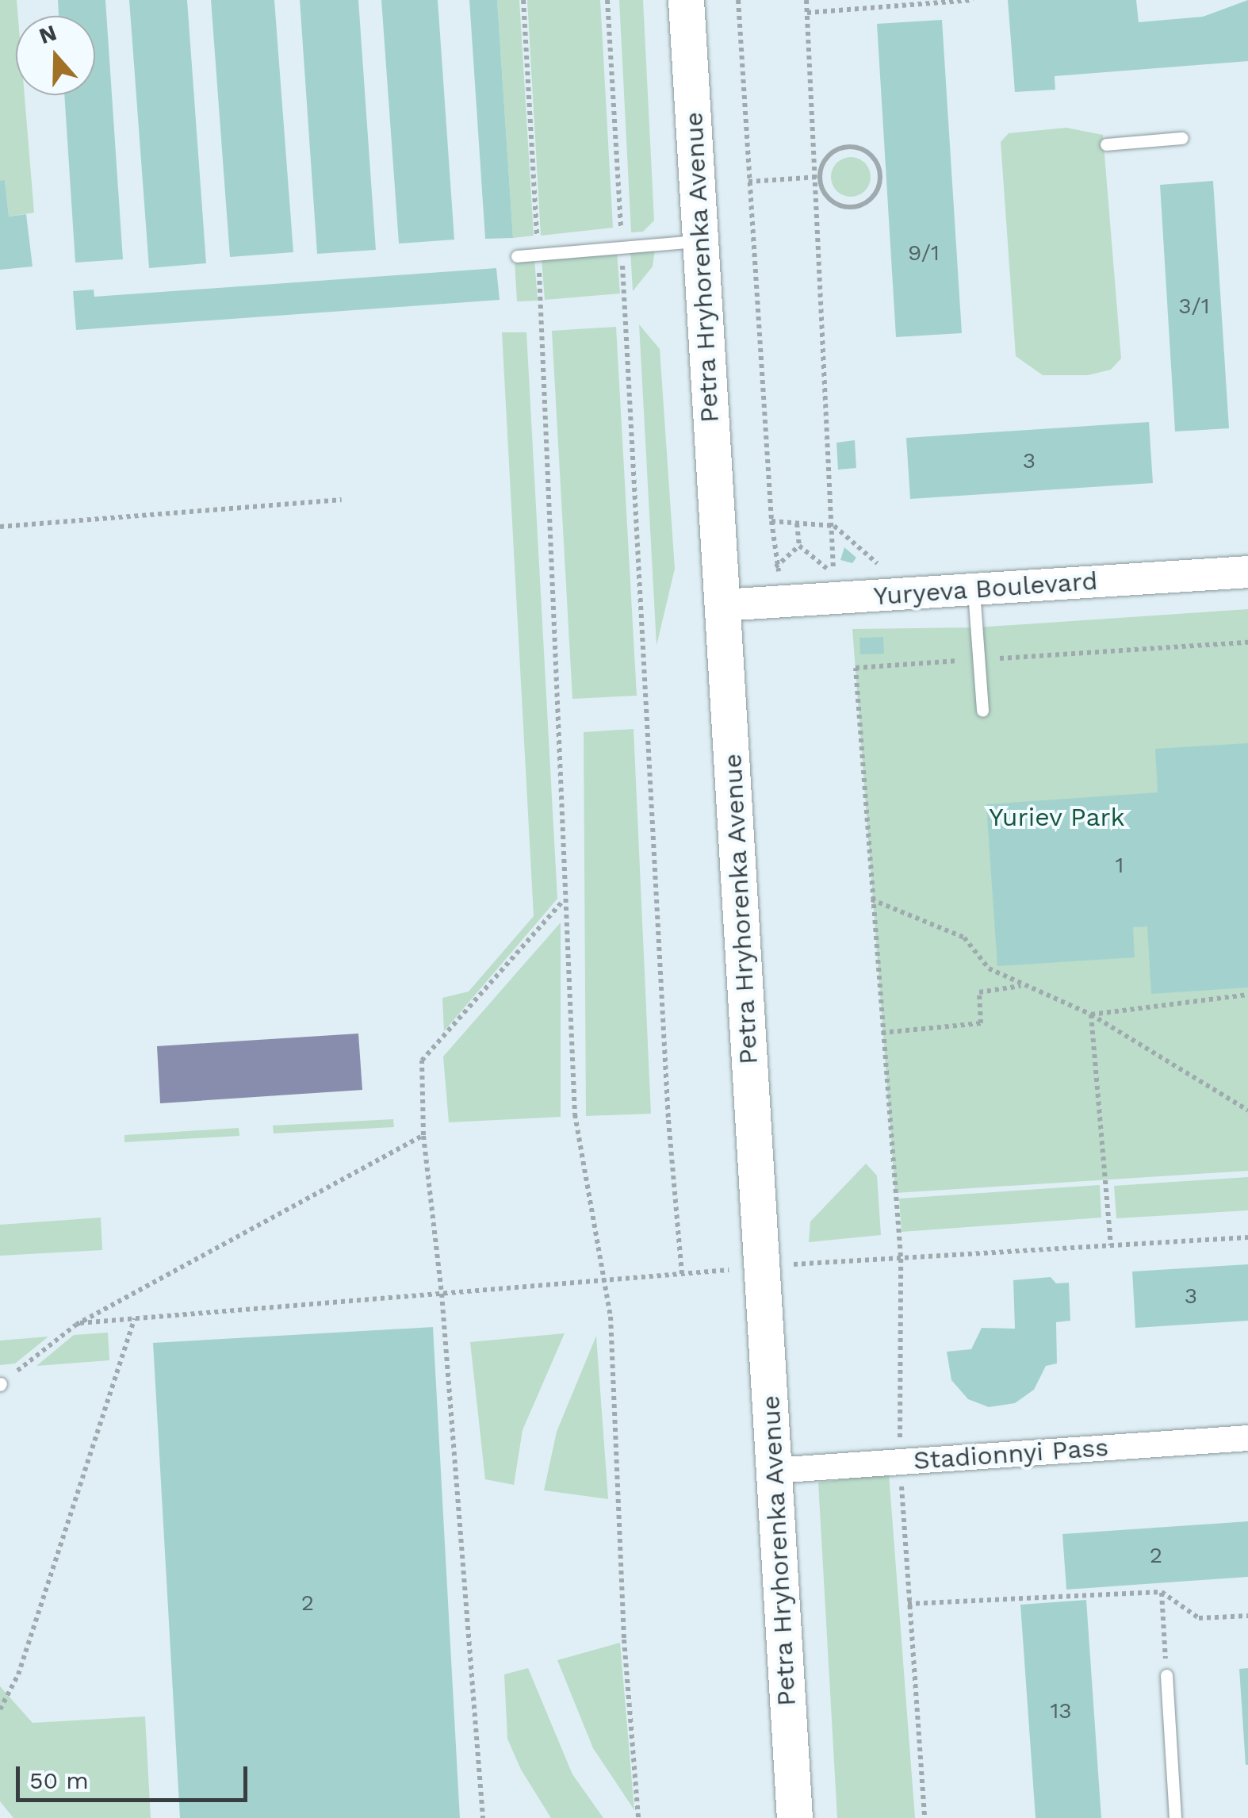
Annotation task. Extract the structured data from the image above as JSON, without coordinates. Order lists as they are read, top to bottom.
{
  "streets": {
    "main road": ["Petra Hryhorenka Avenue"],
    "street": ["Yuryeva Boulevard", "Stadionnyi Pass"]
  },
  "crossings": [
    ["Petra Hryhorenka Avenue", "Yuryeva Boulevard"],
    ["Petra Hryhorenka Avenue", "Stadionnyi Pass"]
  ],
  "parks": ["Yuriev Park"],
  "house_numbers": [
    "9/1",
    "3/1",
    "3",
    "1",
    "3",
    "2",
    "2",
    "13"
  ],
  "scale_bar": "50 m",
  "north": "top"
}
